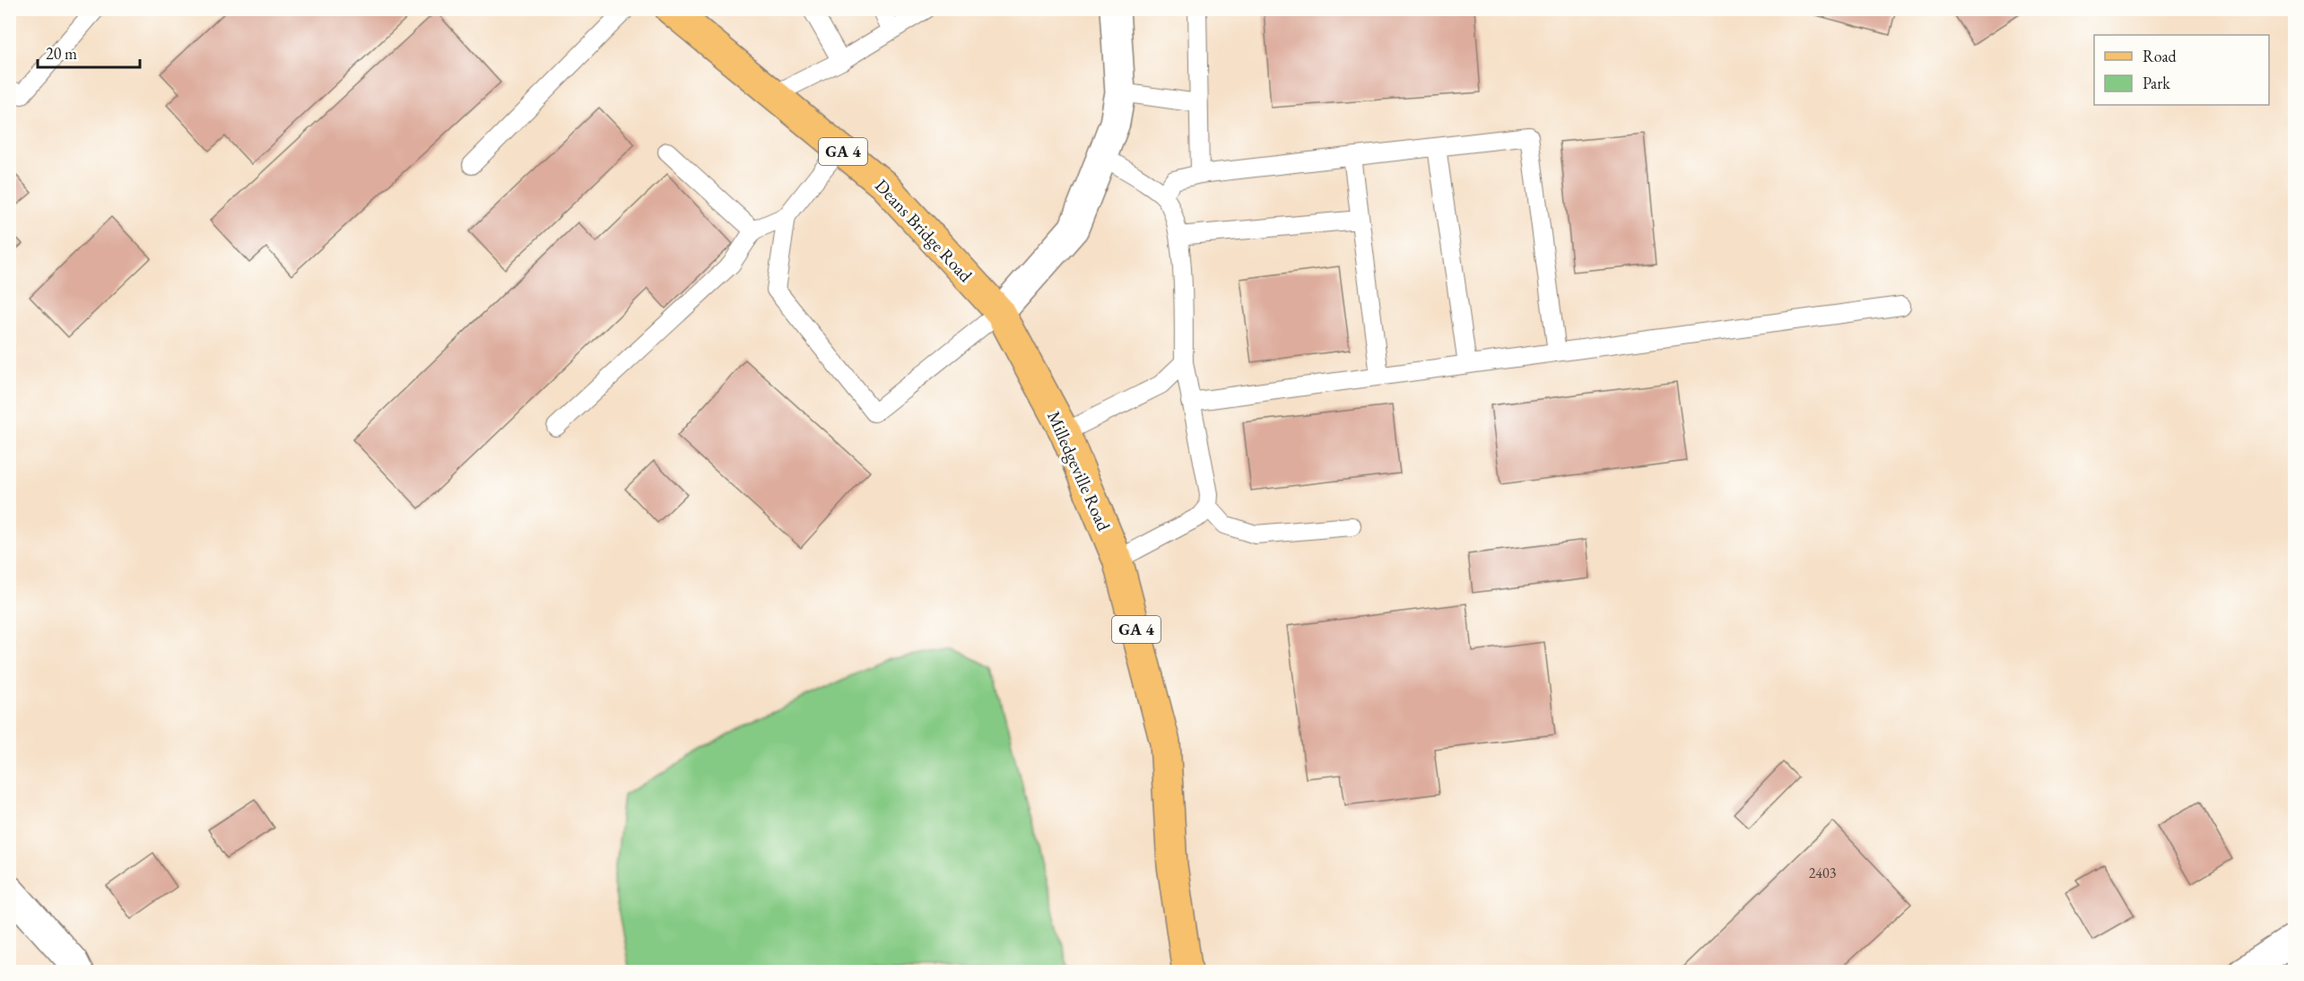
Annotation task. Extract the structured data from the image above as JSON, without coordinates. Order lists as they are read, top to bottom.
{
  "streets": {
    "main road": ["GA 4", "Deans Bridge Road", "Milledgeville Road"]
  },
  "crossings": [
    ["Deans Bridge Road", "Milledgeville Road"]
  ],
  "house_numbers": ["2403"],
  "legend": ["Road", "Park"],
  "scale_bar": "20 m"
}
